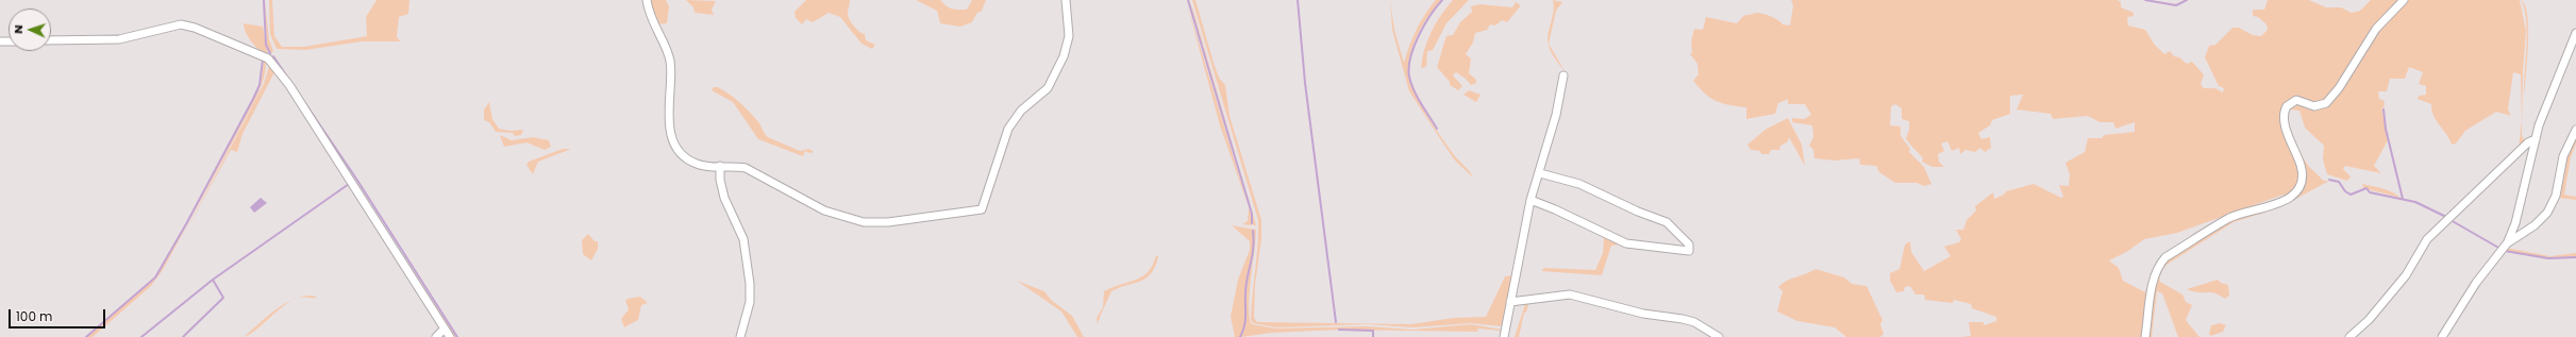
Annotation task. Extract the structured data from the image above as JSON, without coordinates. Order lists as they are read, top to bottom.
{
  "scale_bar": "100 m",
  "north": "left"
}
